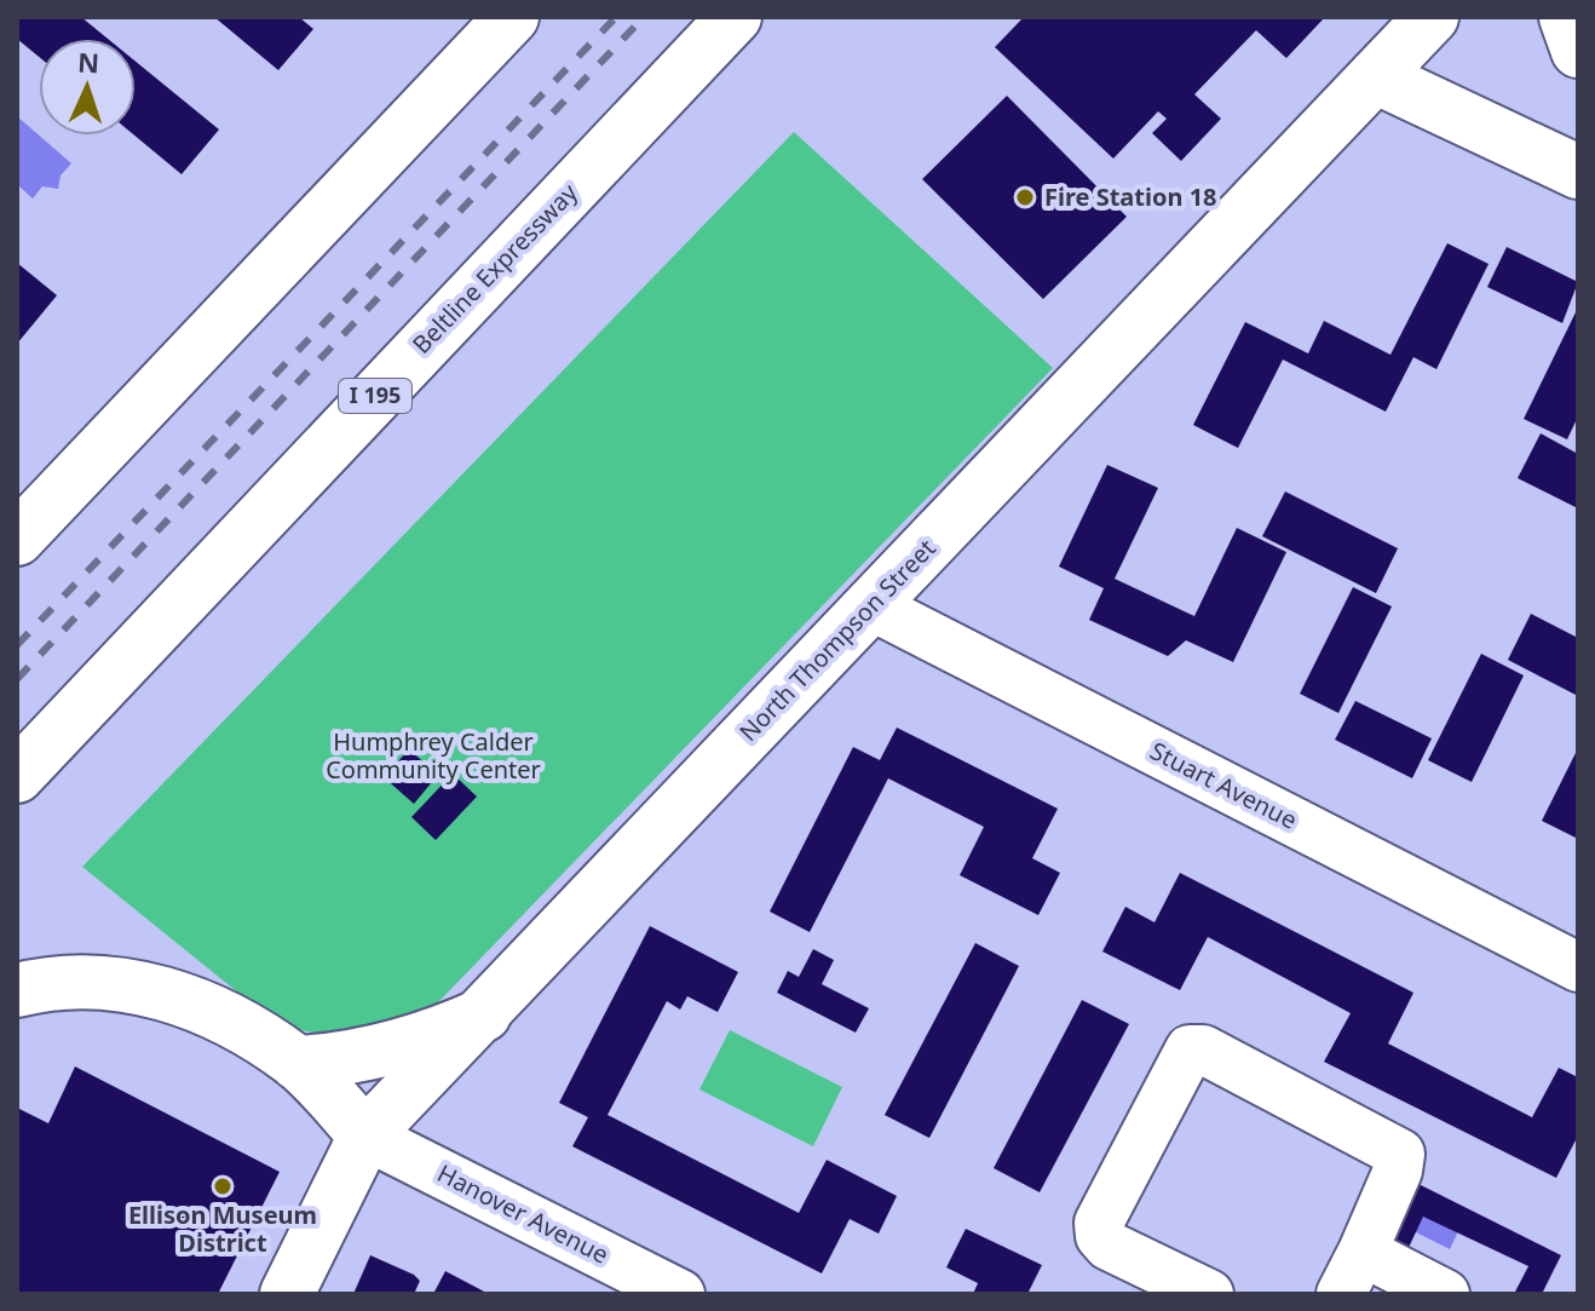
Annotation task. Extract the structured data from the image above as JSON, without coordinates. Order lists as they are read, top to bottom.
{
  "streets": {
    "main road": ["Beltline Expressway", "I 195", "North Thompson Street"],
    "street": ["Stuart Avenue", "Hanover Avenue"]
  },
  "crossings": [
    ["North Thompson Street", "Stuart Avenue"],
    ["North Thompson Street", "Hanover Avenue"]
  ],
  "parks": ["Humphrey Calder Community Center"],
  "places": ["Fire Station 18", "Ellison Museum District"],
  "north": "top"
}
